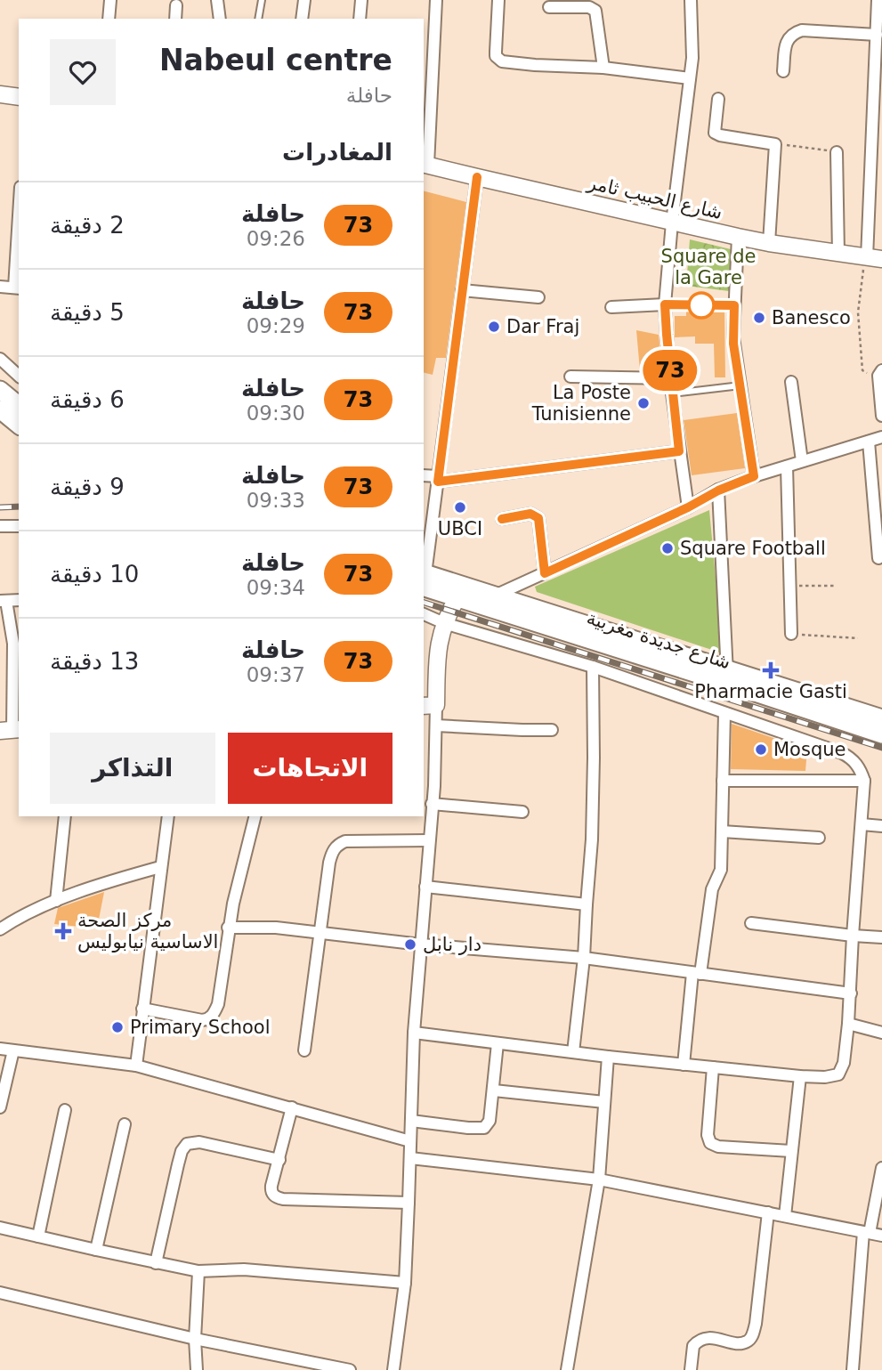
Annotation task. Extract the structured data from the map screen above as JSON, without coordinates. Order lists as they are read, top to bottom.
{
  "streets": {
    "main road": ["شارع الحبيب ثامر", "شارع جديدة مغربية"]
  },
  "parks": ["Square de la Gare"],
  "places": {
    "other": [
      "Banesco",
      "Dar Fraj",
      "La Poste Tunisienne",
      "UBCI",
      "Square Football",
      "Mosque",
      "دار نابل",
      "Primary School"
    ],
    "health": ["Pharmacie Gasti", "مركز الصحة الاساسية نيابوليس"]
  },
  "lines": ["bus line 73"],
  "page": {
    "on_map": "73",
    "heading": [
      ["Nabeul centre", "حافلة"],
      "المغادرات"
    ],
    "list": [
      {
        "mark": "73",
        "name": "حافلة",
        "note": "09:26",
        "value": "2 دقيقة"
      },
      {
        "mark": "73",
        "name": "حافلة",
        "note": "09:29",
        "value": "5 دقيقة"
      },
      {
        "mark": "73",
        "name": "حافلة",
        "note": "09:30",
        "value": "6 دقيقة"
      },
      {
        "mark": "73",
        "name": "حافلة",
        "note": "09:33",
        "value": "9 دقيقة"
      },
      {
        "mark": "73",
        "name": "حافلة",
        "note": "09:34",
        "value": "10 دقيقة"
      },
      {
        "mark": "73",
        "name": "حافلة",
        "note": "09:37",
        "value": "13 دقيقة"
      }
    ],
    "buttons": ["الاتجاهات", "التذاكر"]
  }
}
